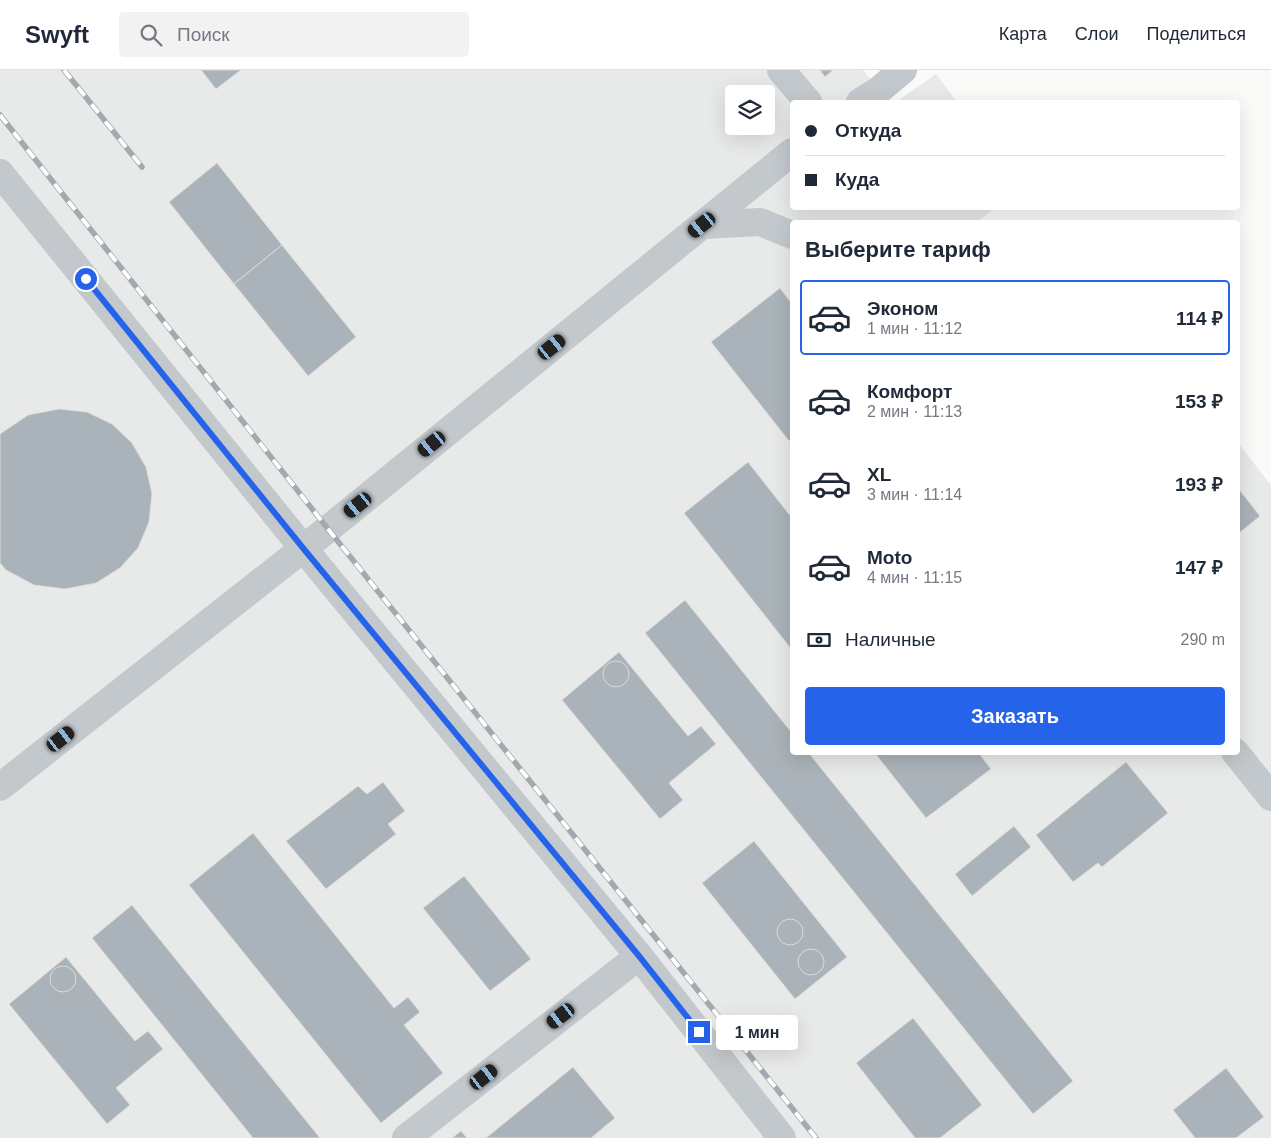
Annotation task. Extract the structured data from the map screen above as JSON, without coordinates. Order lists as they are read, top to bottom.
{
  "page": {
    "header": "Swyft",
    "search": "Поиск",
    "nav": ["Карта", "Слои", "Поделиться"],
    "banner": ["Откуда", "Куда"],
    "heading": "Выберите тариф",
    "list": [
      {
        "name": "Эконом",
        "note": "1 мин · 11:12",
        "value": "114 ₽"
      },
      {
        "name": "Комфорт",
        "note": "2 мин · 11:13",
        "value": "153 ₽"
      },
      {
        "name": "XL",
        "note": "3 мин · 11:14",
        "value": "193 ₽"
      },
      {
        "name": "Moto",
        "note": "4 мин · 11:15",
        "value": "147 ₽"
      }
    ],
    "pay": ["Наличные", "290 m"],
    "buttons": "Заказать",
    "bubble": "1 мин"
  }
}
